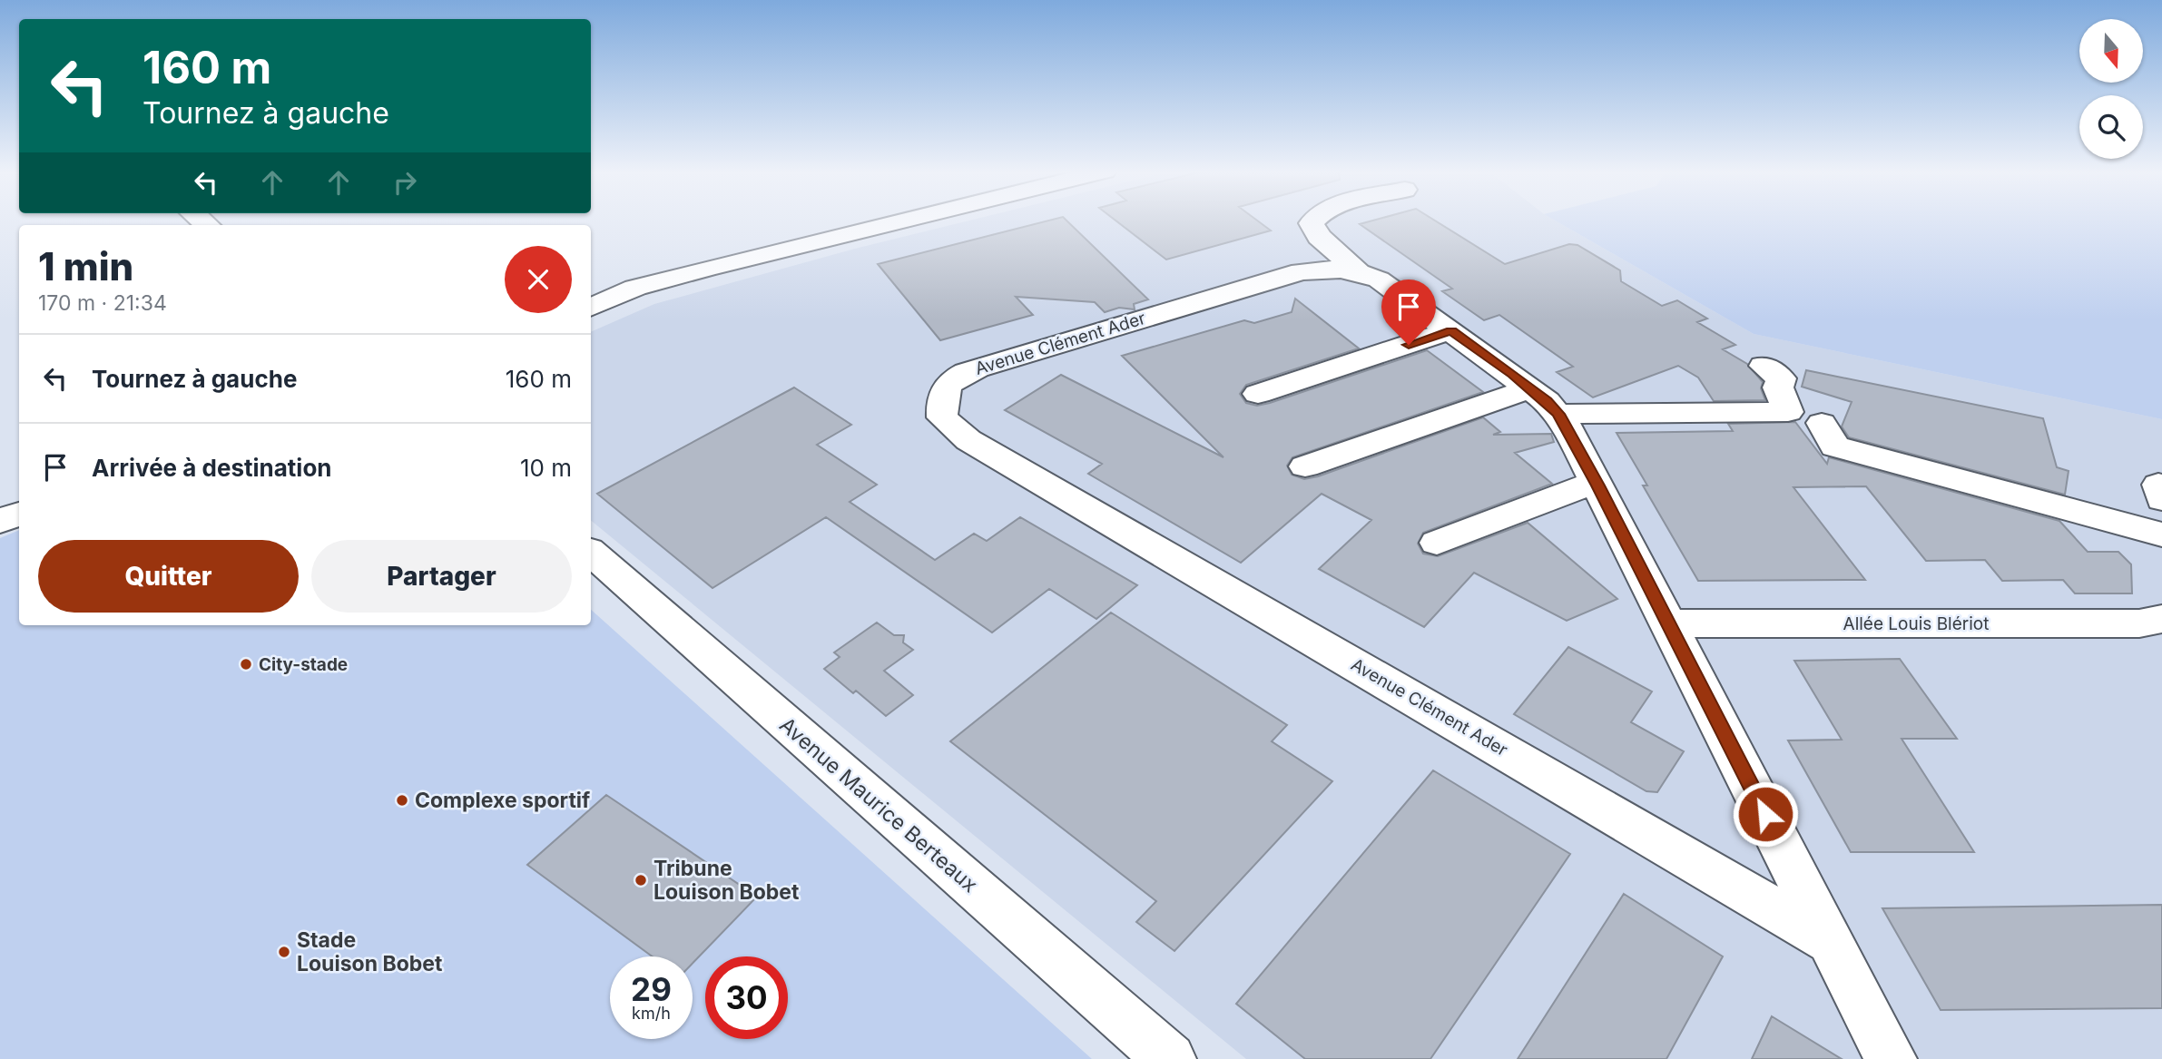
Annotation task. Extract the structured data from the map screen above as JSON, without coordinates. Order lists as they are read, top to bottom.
{
  "streets": {
    "street": ["Avenue Clément Ader", "Allée Louis Blériot", "Avenue Maurice Berteaux"]
  },
  "crossings": [
    ["Avenue Clément Ader", "Allée Louis Blériot"]
  ],
  "places": [
    "City-stade",
    "Complexe sportif",
    "Tribune Louison Bobet",
    "Stade Louison Bobet"
  ],
  "north": "bottom",
  "page": {
    "turn": ["160 m", "Tournez à gauche"],
    "heading": ["1 min", "170 m · 21:34"],
    "list": [
      {
        "name": "Tournez à gauche",
        "value": "160 m"
      },
      {
        "name": "Arrivée à destination",
        "value": "10 m"
      }
    ],
    "buttons": ["Quitter", "Partager"],
    "speed": "29 km/h",
    "limit": "30"
  }
}
